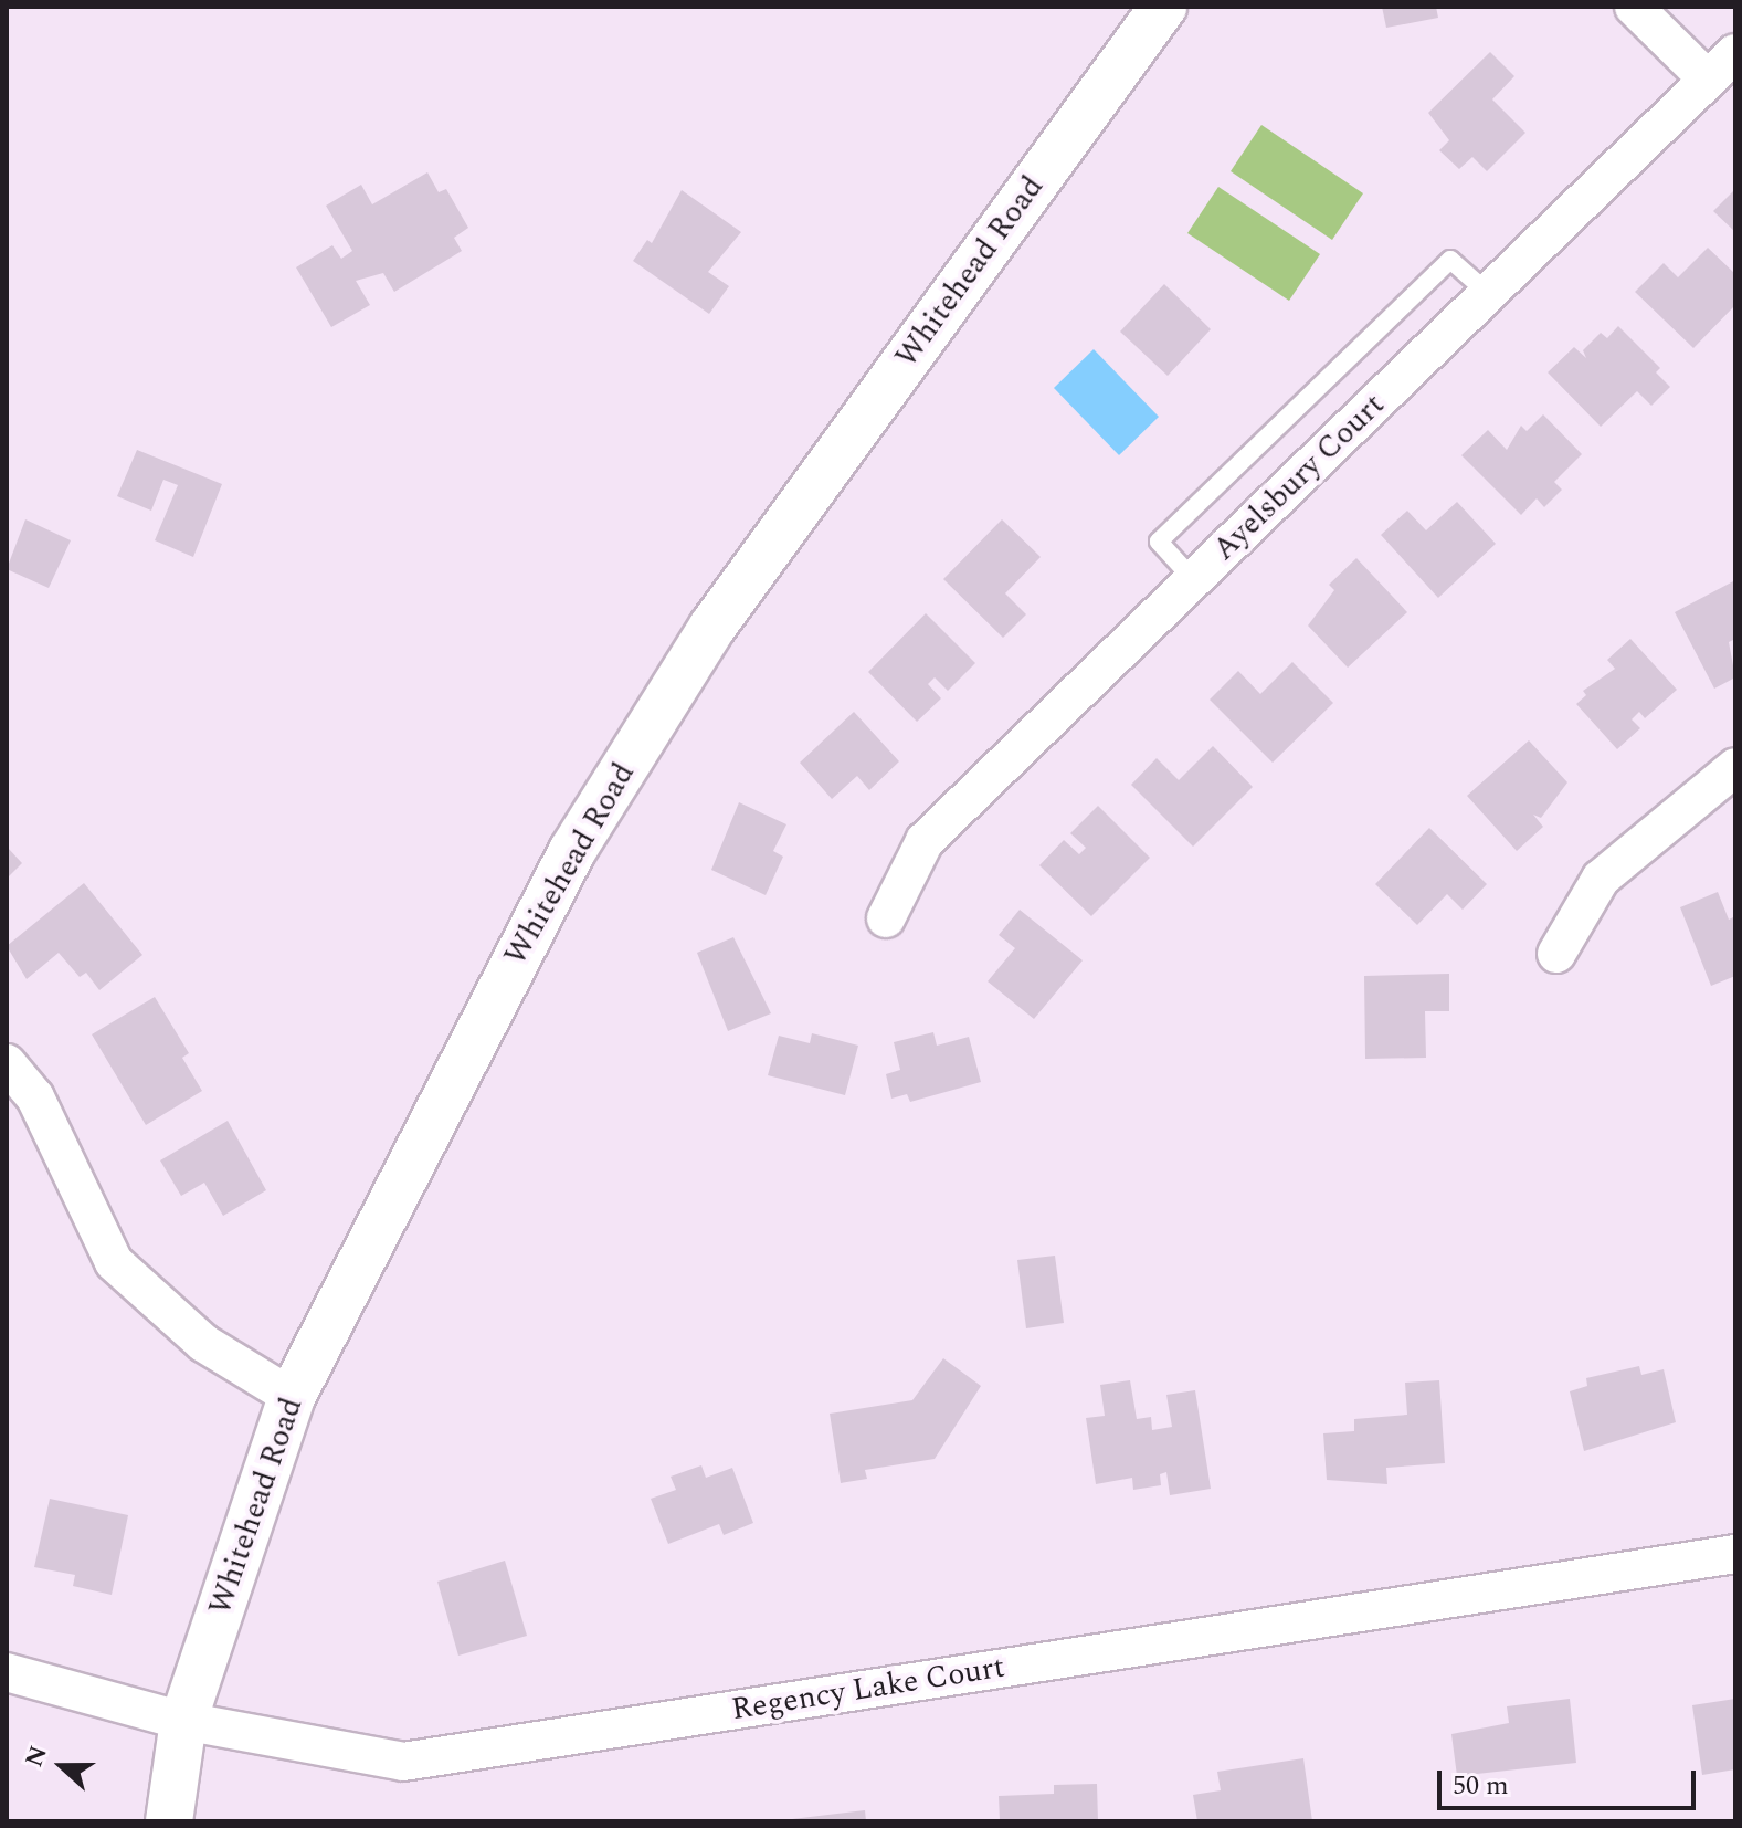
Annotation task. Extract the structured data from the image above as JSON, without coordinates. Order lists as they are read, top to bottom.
{
  "streets": {
    "street": ["Whitehead Road", "Ayelsbury Court", "Regency Lake Court"]
  },
  "crossings": [
    ["Whitehead Road", "Regency Lake Court"]
  ],
  "scale_bar": "50 m",
  "north": "left"
}
